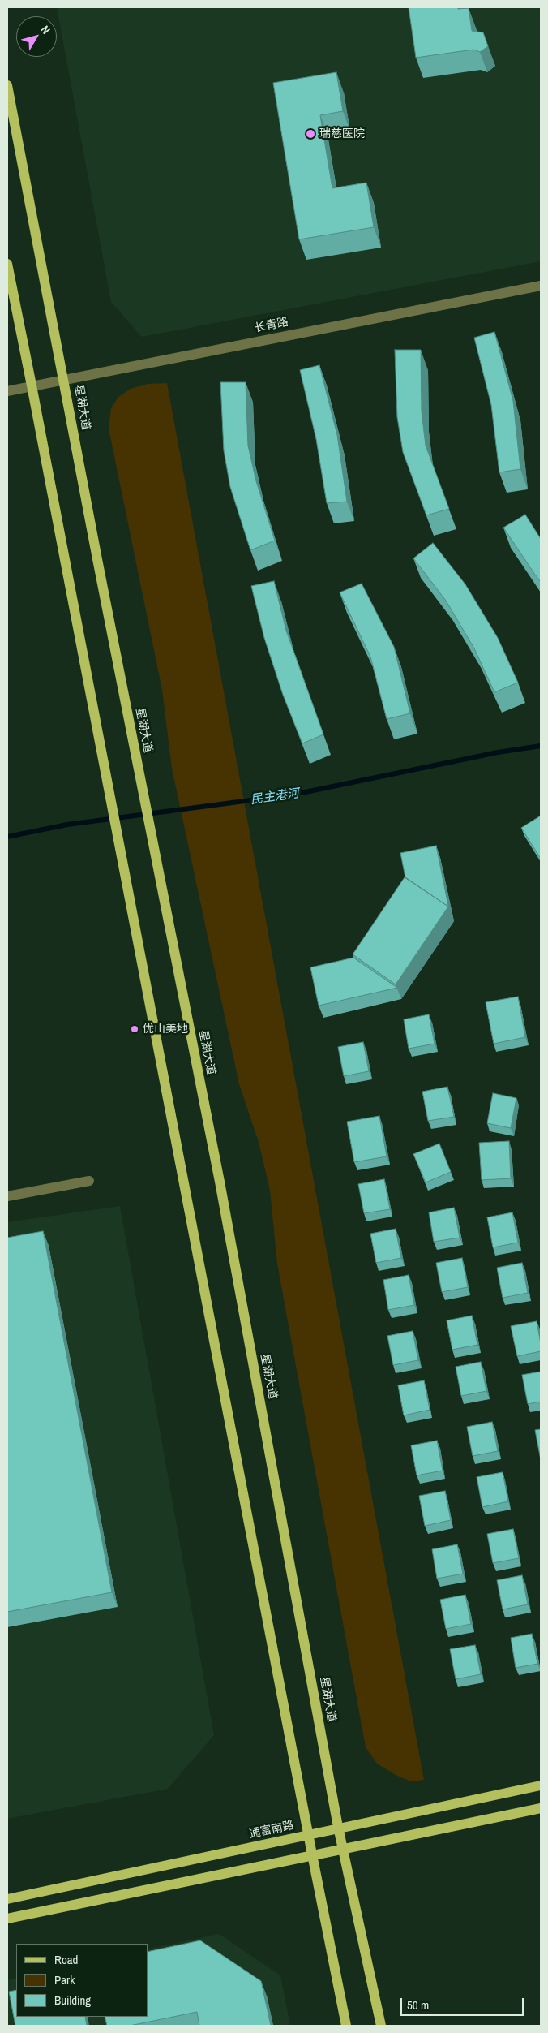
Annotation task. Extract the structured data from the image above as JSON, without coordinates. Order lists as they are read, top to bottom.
{
  "streets": {
    "main road": ["星湖大道", "通富南路"],
    "street": ["长青路"]
  },
  "crossings": [
    ["长青路", "星湖大道"],
    ["星湖大道", "通富南路"]
  ],
  "water": ["民主港河"],
  "places": ["瑞慈医院", "优山美地"],
  "legend": ["Road", "Park", "Building"],
  "scale_bar": "50 m",
  "north": "top right"
}
